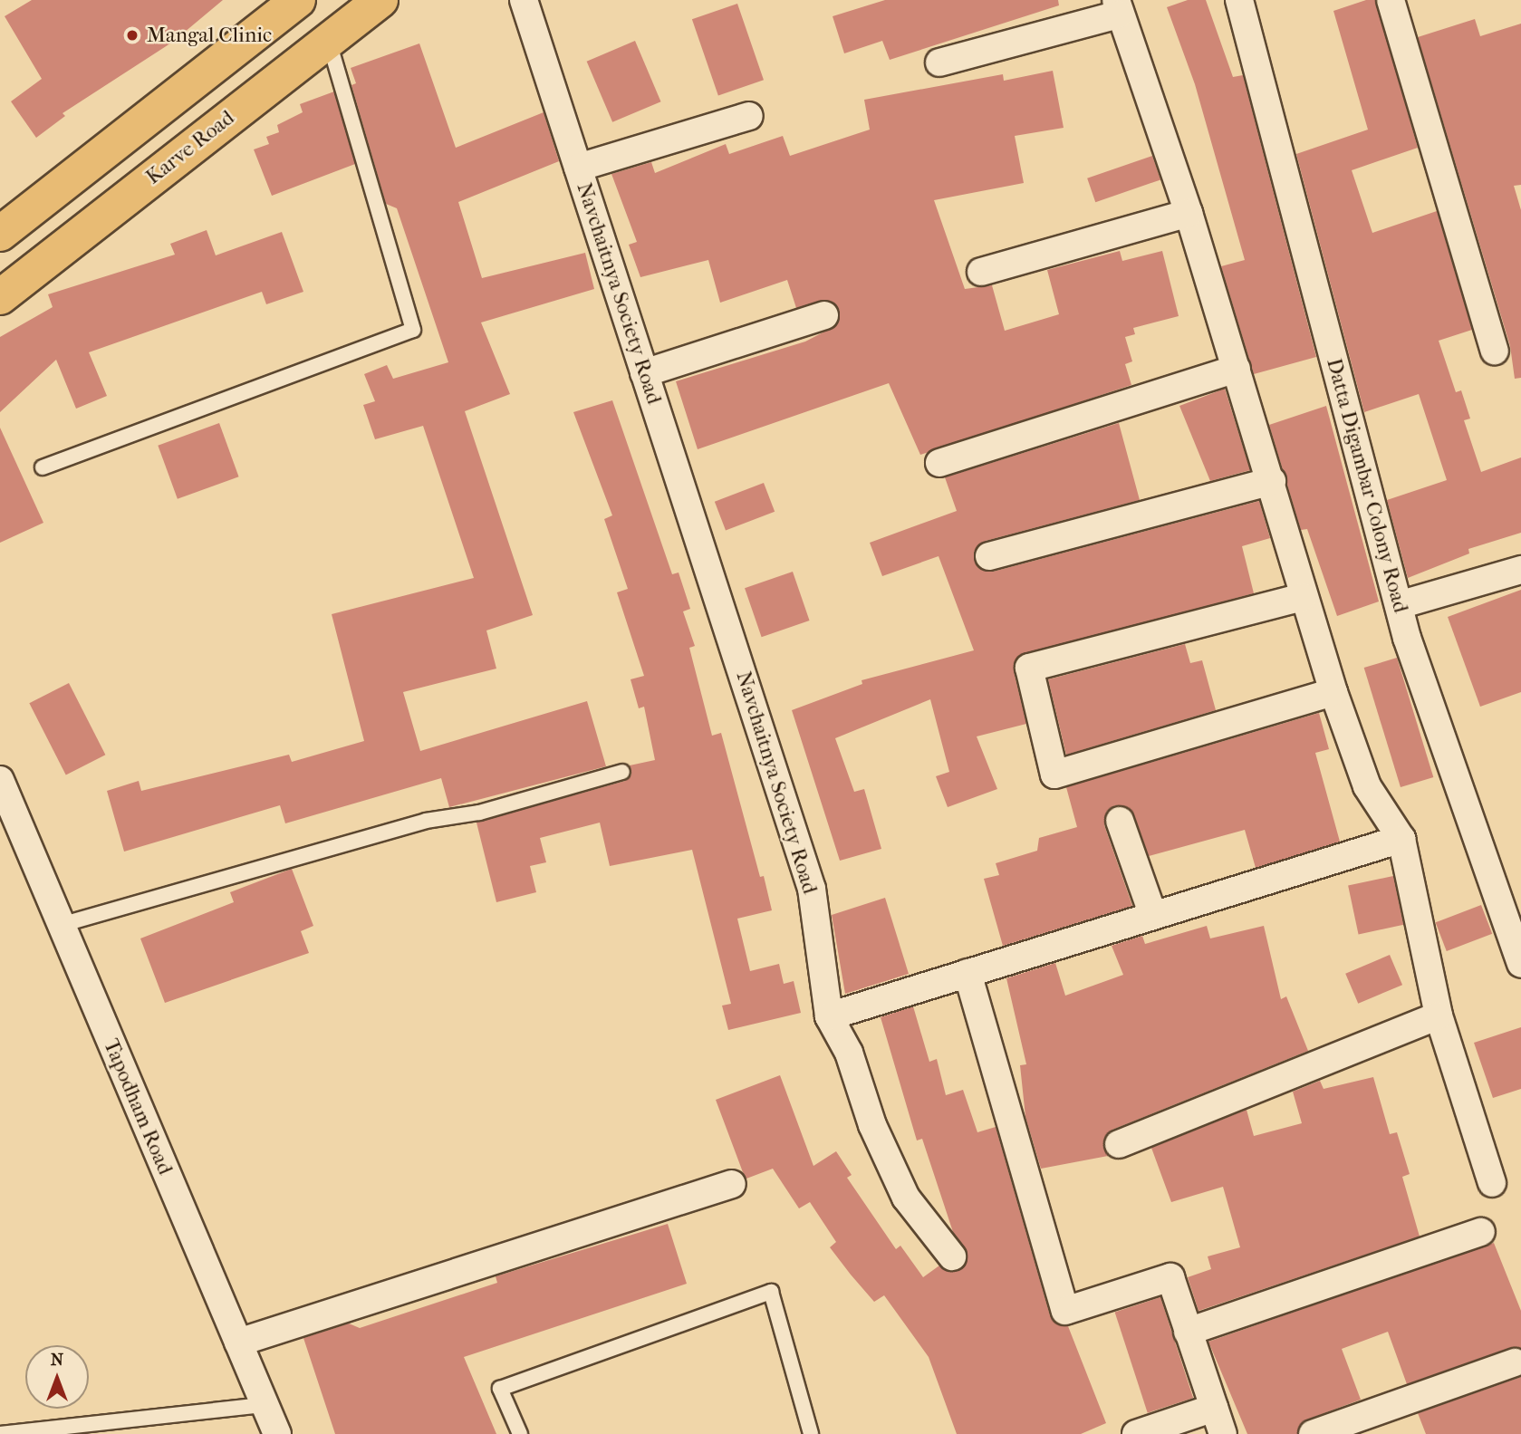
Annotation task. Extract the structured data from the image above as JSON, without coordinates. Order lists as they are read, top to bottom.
{
  "streets": {
    "main road": ["Karve Road"],
    "street": ["Navchaitnya Society Road", "Datta Digambar Colony Road", "Tapodham Road"]
  },
  "places": ["Mangal Clinic"],
  "north": "top"
}
